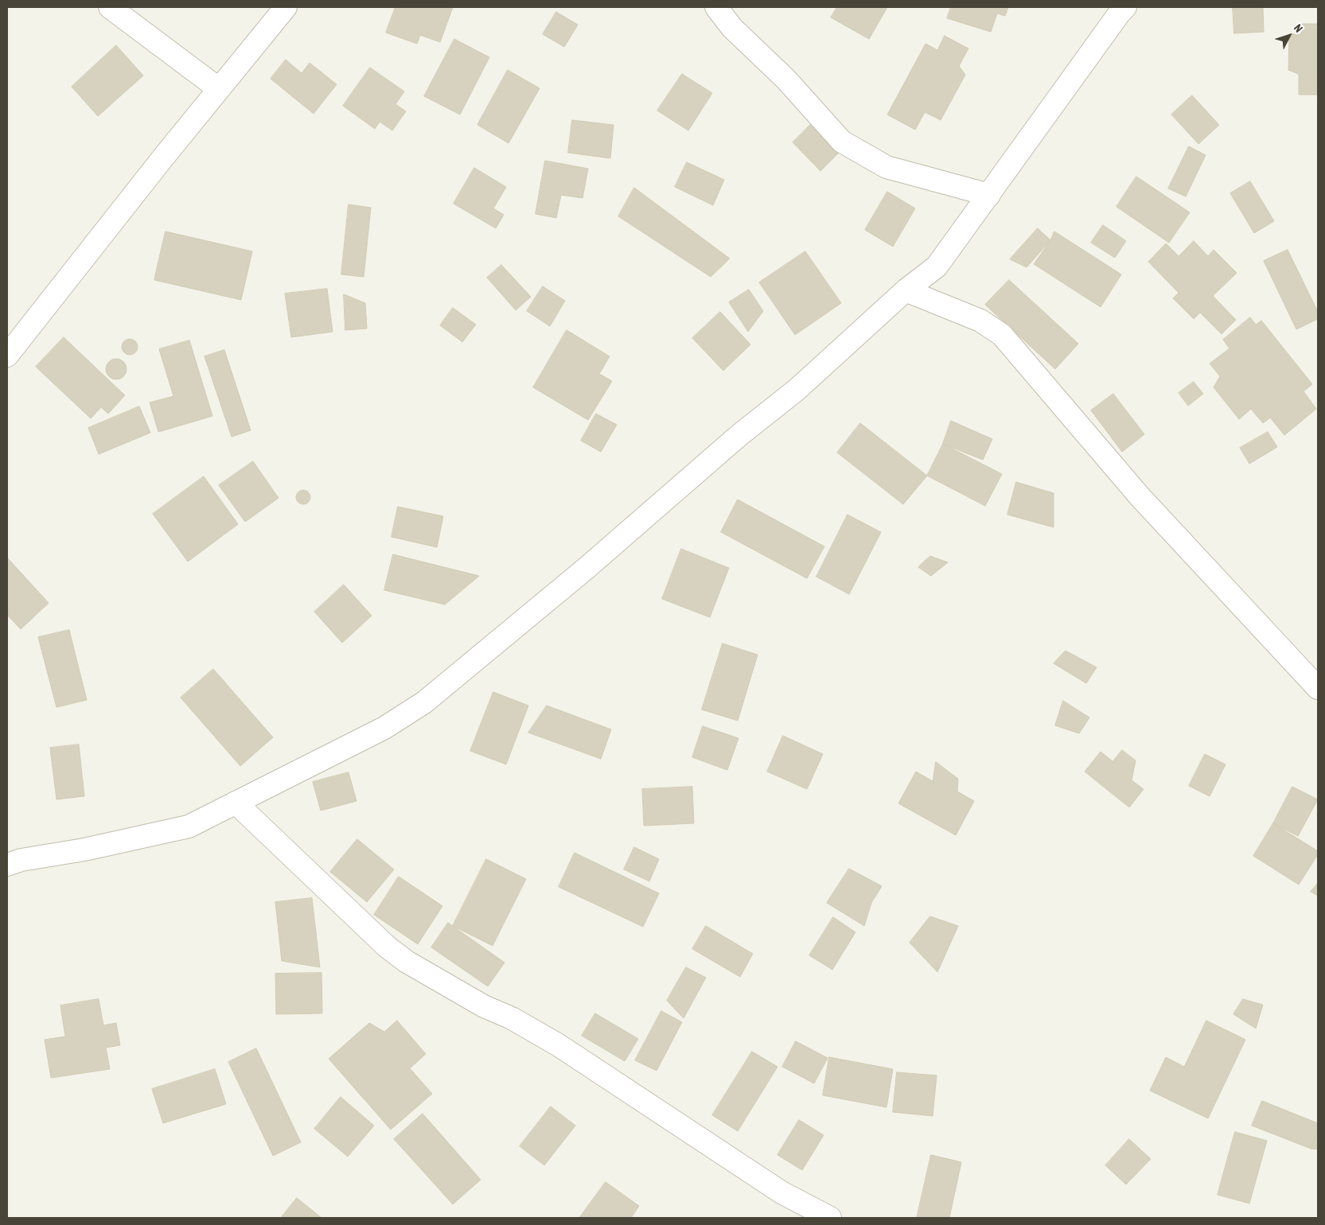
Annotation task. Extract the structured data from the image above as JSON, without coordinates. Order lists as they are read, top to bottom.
{
  "north": "top right"
}
